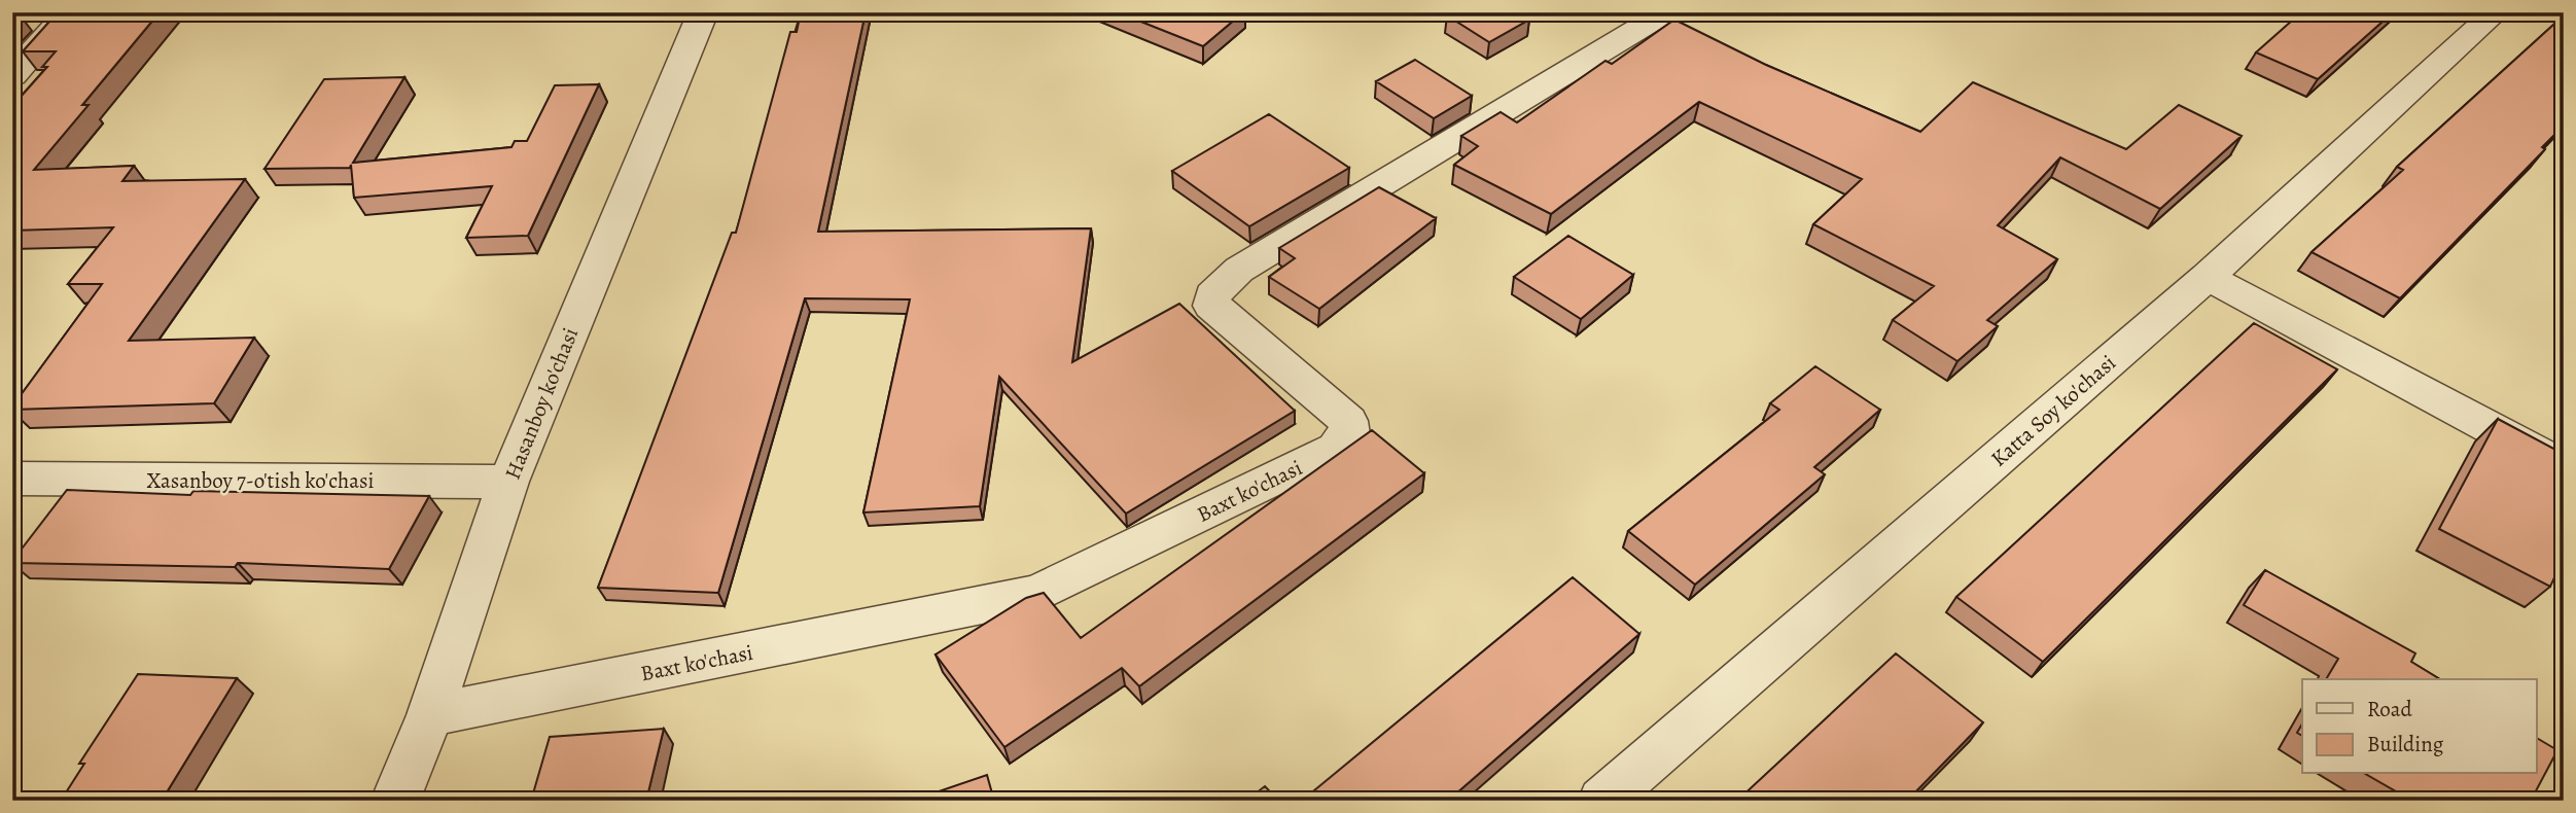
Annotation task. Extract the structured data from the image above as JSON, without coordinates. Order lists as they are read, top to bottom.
{
  "streets": {
    "street": [
      "Hasanboy ko'chasi",
      "Katta Soy ko'chasi",
      "Xasanboy 7-o'tish ko'chasi",
      "Baxt ko'chasi"
    ]
  },
  "crossings": [
    ["Hasanboy ko'chasi", "Xasanboy 7-o'tish ko'chasi"],
    ["Hasanboy ko'chasi", "Baxt ko'chasi"]
  ],
  "legend": ["Road", "Building"]
}
